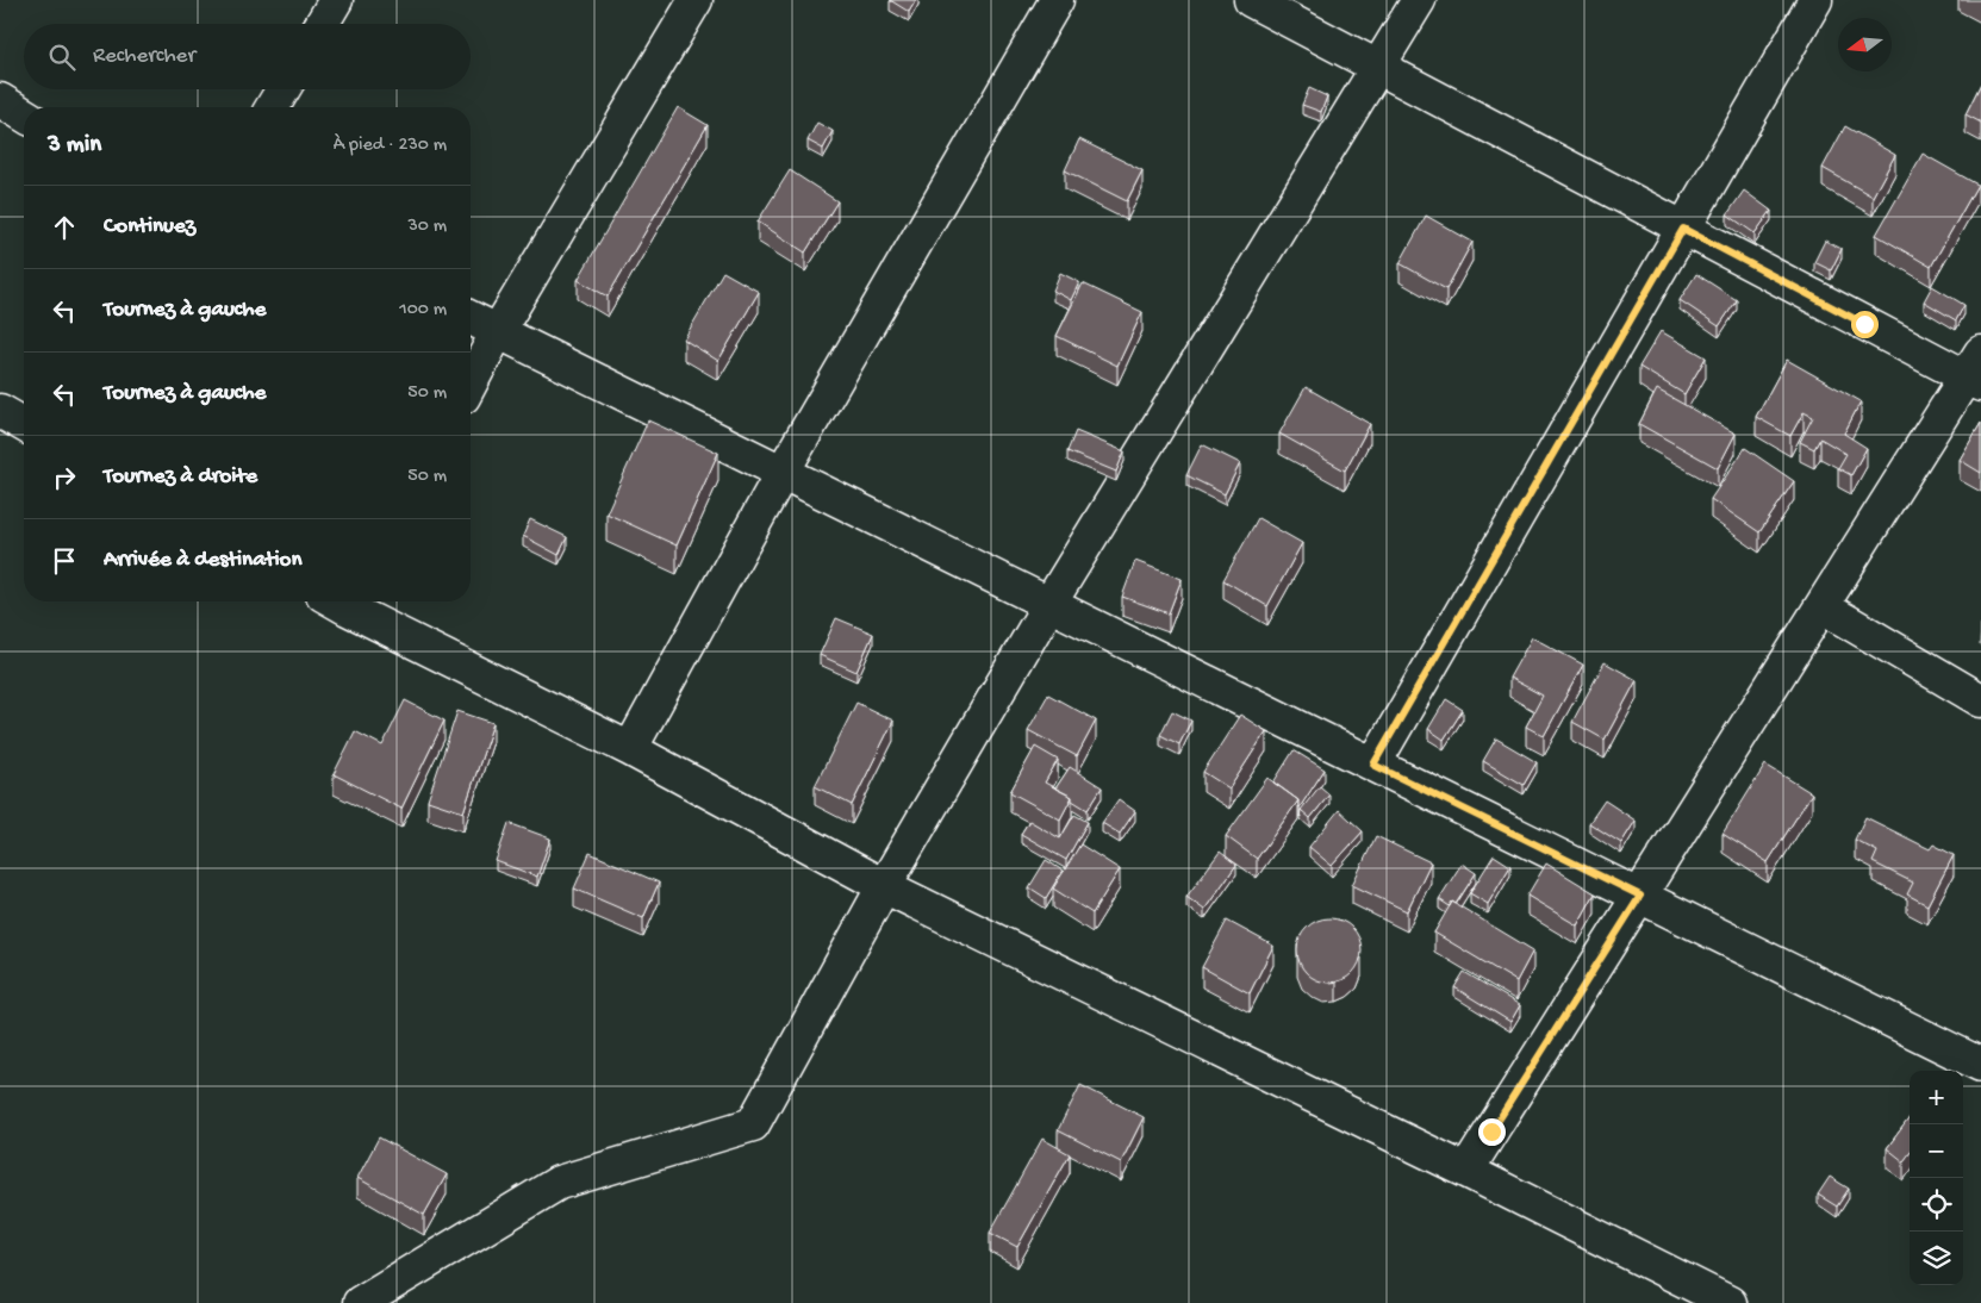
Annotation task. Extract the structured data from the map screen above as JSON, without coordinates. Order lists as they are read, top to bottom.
{
  "north": "left",
  "page": {
    "search": "Rechercher",
    "heading": ["3 min", "À pied · 230 m"],
    "list": [
      ["Continuez", "30 m"],
      ["Tournez à gauche", "100 m"],
      ["Tournez à gauche", "50 m"],
      ["Tournez à droite", "50 m"],
      "Arrivée à destination"
    ],
    "map_buttons": ["+", "−"]
  }
}
